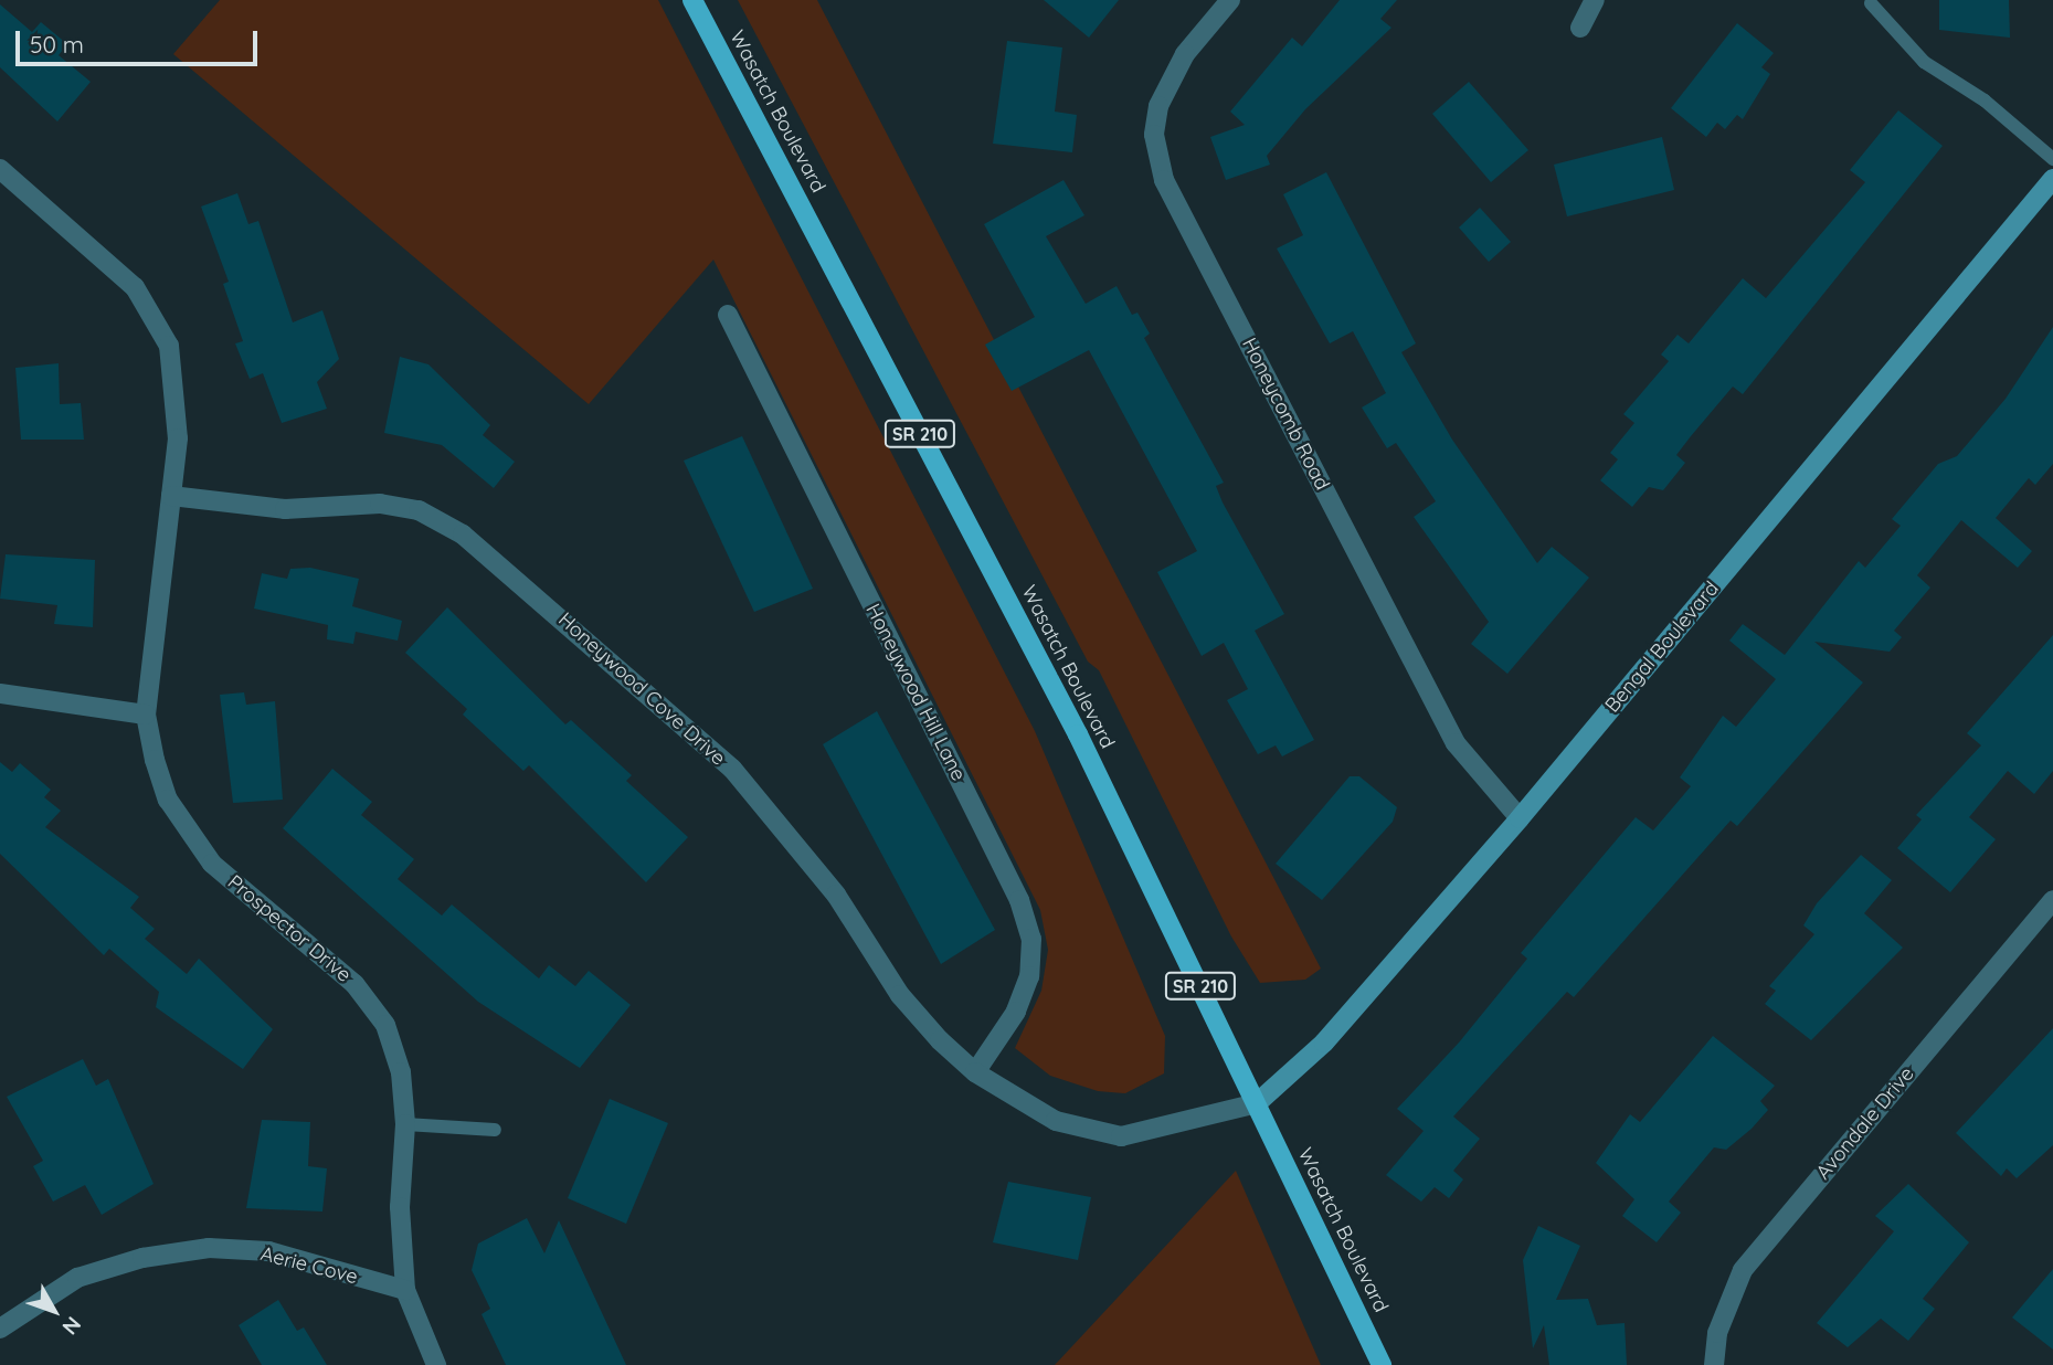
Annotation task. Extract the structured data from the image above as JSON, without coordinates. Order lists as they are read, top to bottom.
{
  "streets": {
    "main road": ["Wasatch Boulevard", "SR 210", "Bengal Boulevard"],
    "street": [
      "Honeycomb Road",
      "Honeywood Cove Drive",
      "Honeywood Hill Lane",
      "Prospector Drive",
      "Avondale Drive",
      "Aerie Cove"
    ]
  },
  "crossings": [
    ["Wasatch Boulevard", "Bengal Boulevard"],
    ["Wasatch Boulevard", "Honeywood Cove Drive"],
    ["Honeycomb Road", "Bengal Boulevard"],
    ["Bengal Boulevard", "Honeywood Cove Drive"],
    ["Honeywood Cove Drive", "Honeywood Hill Lane"],
    ["Honeywood Cove Drive", "Prospector Drive"],
    ["Prospector Drive", "Aerie Cove"]
  ],
  "scale_bar": "50 m",
  "north": "bottom right"
}
